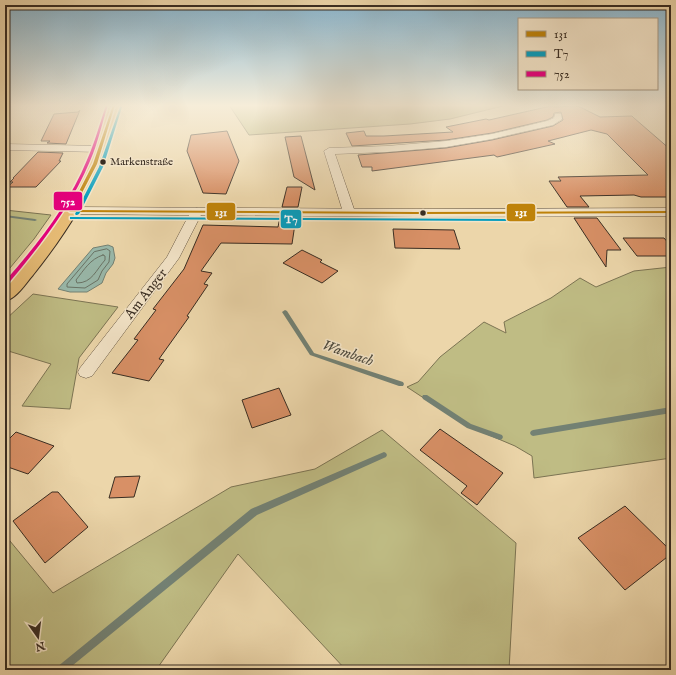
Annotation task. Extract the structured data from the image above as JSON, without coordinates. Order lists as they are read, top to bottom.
{
  "streets": {
    "street": ["Am Anger"]
  },
  "water": ["Wambach"],
  "places": ["Markenstraße"],
  "lines": ["transit line 131", "transit line T7", "transit line 752"],
  "legend": ["131", "T7", "752"],
  "north": "bottom"
}
